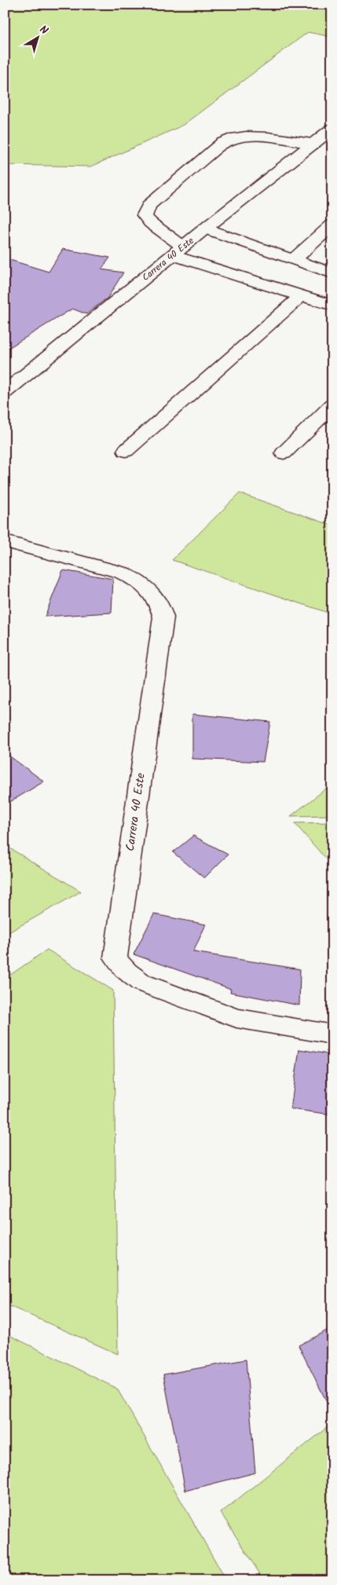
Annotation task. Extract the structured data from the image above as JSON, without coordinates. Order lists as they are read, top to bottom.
{
  "streets": {
    "street": ["Carrera 40 Este"]
  },
  "north": "top right"
}
